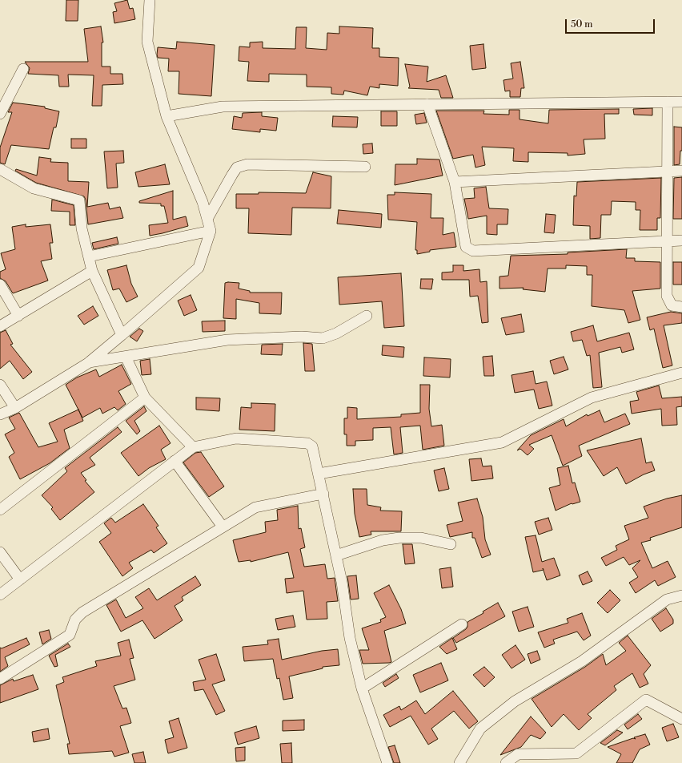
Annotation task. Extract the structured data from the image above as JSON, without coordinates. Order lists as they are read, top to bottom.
{
  "scale_bar": "50 m"
}
